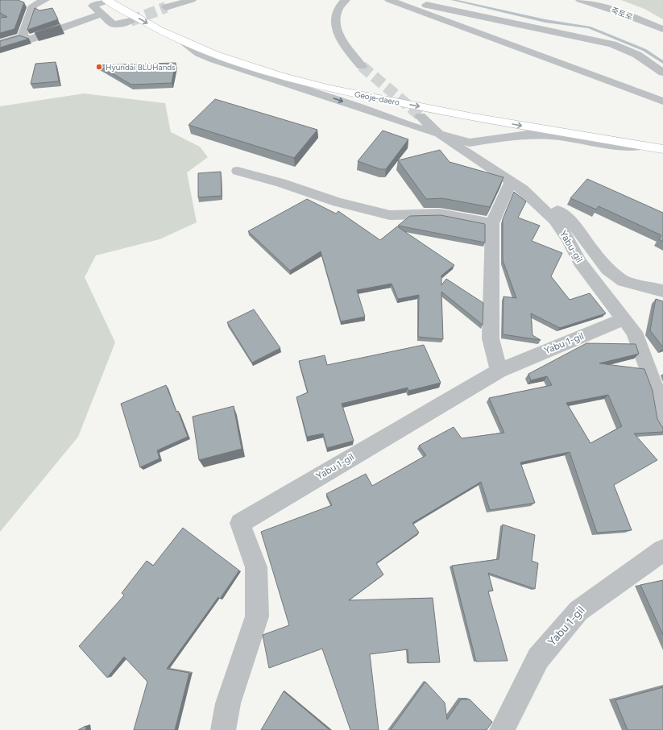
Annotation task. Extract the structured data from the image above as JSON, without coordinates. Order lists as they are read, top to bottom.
{
  "streets": {
    "main road": ["Geoje-daero"],
    "street": ["죽토로", "Yabu-gil", "Yabu 1-gil"]
  },
  "crossings": [
    ["Yabu-gil", "Yabu 1-gil"]
  ],
  "places": ["Hyundai BLUHands"]
}
